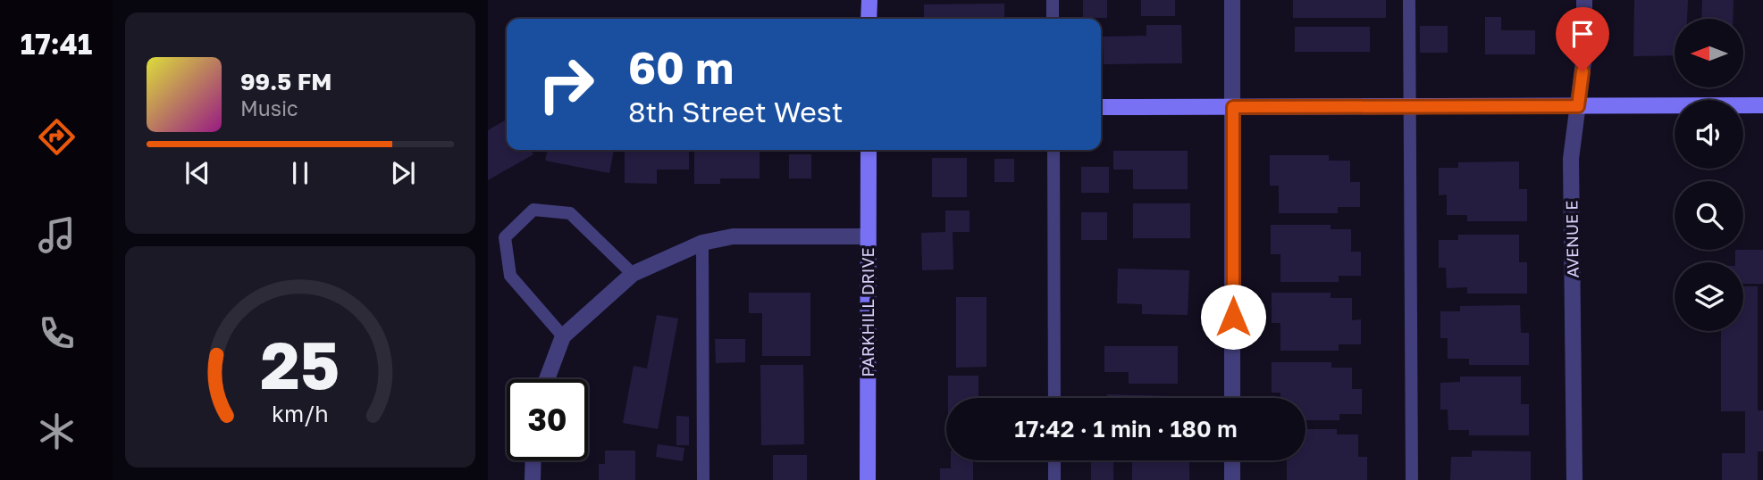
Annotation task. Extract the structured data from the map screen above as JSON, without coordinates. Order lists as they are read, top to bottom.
{
  "streets": {
    "street": ["AVENUE E", "PARKHILL DRIVE"]
  },
  "north": "left",
  "page": {
    "tabs": "17:41",
    "turn": ["60 m", "8th Street West"],
    "song": ["99.5 FM", "Music"],
    "limit": "30",
    "trip": "17:42 · 1 min · 180 m",
    "gauge": ["25", "km/h"]
  }
}
